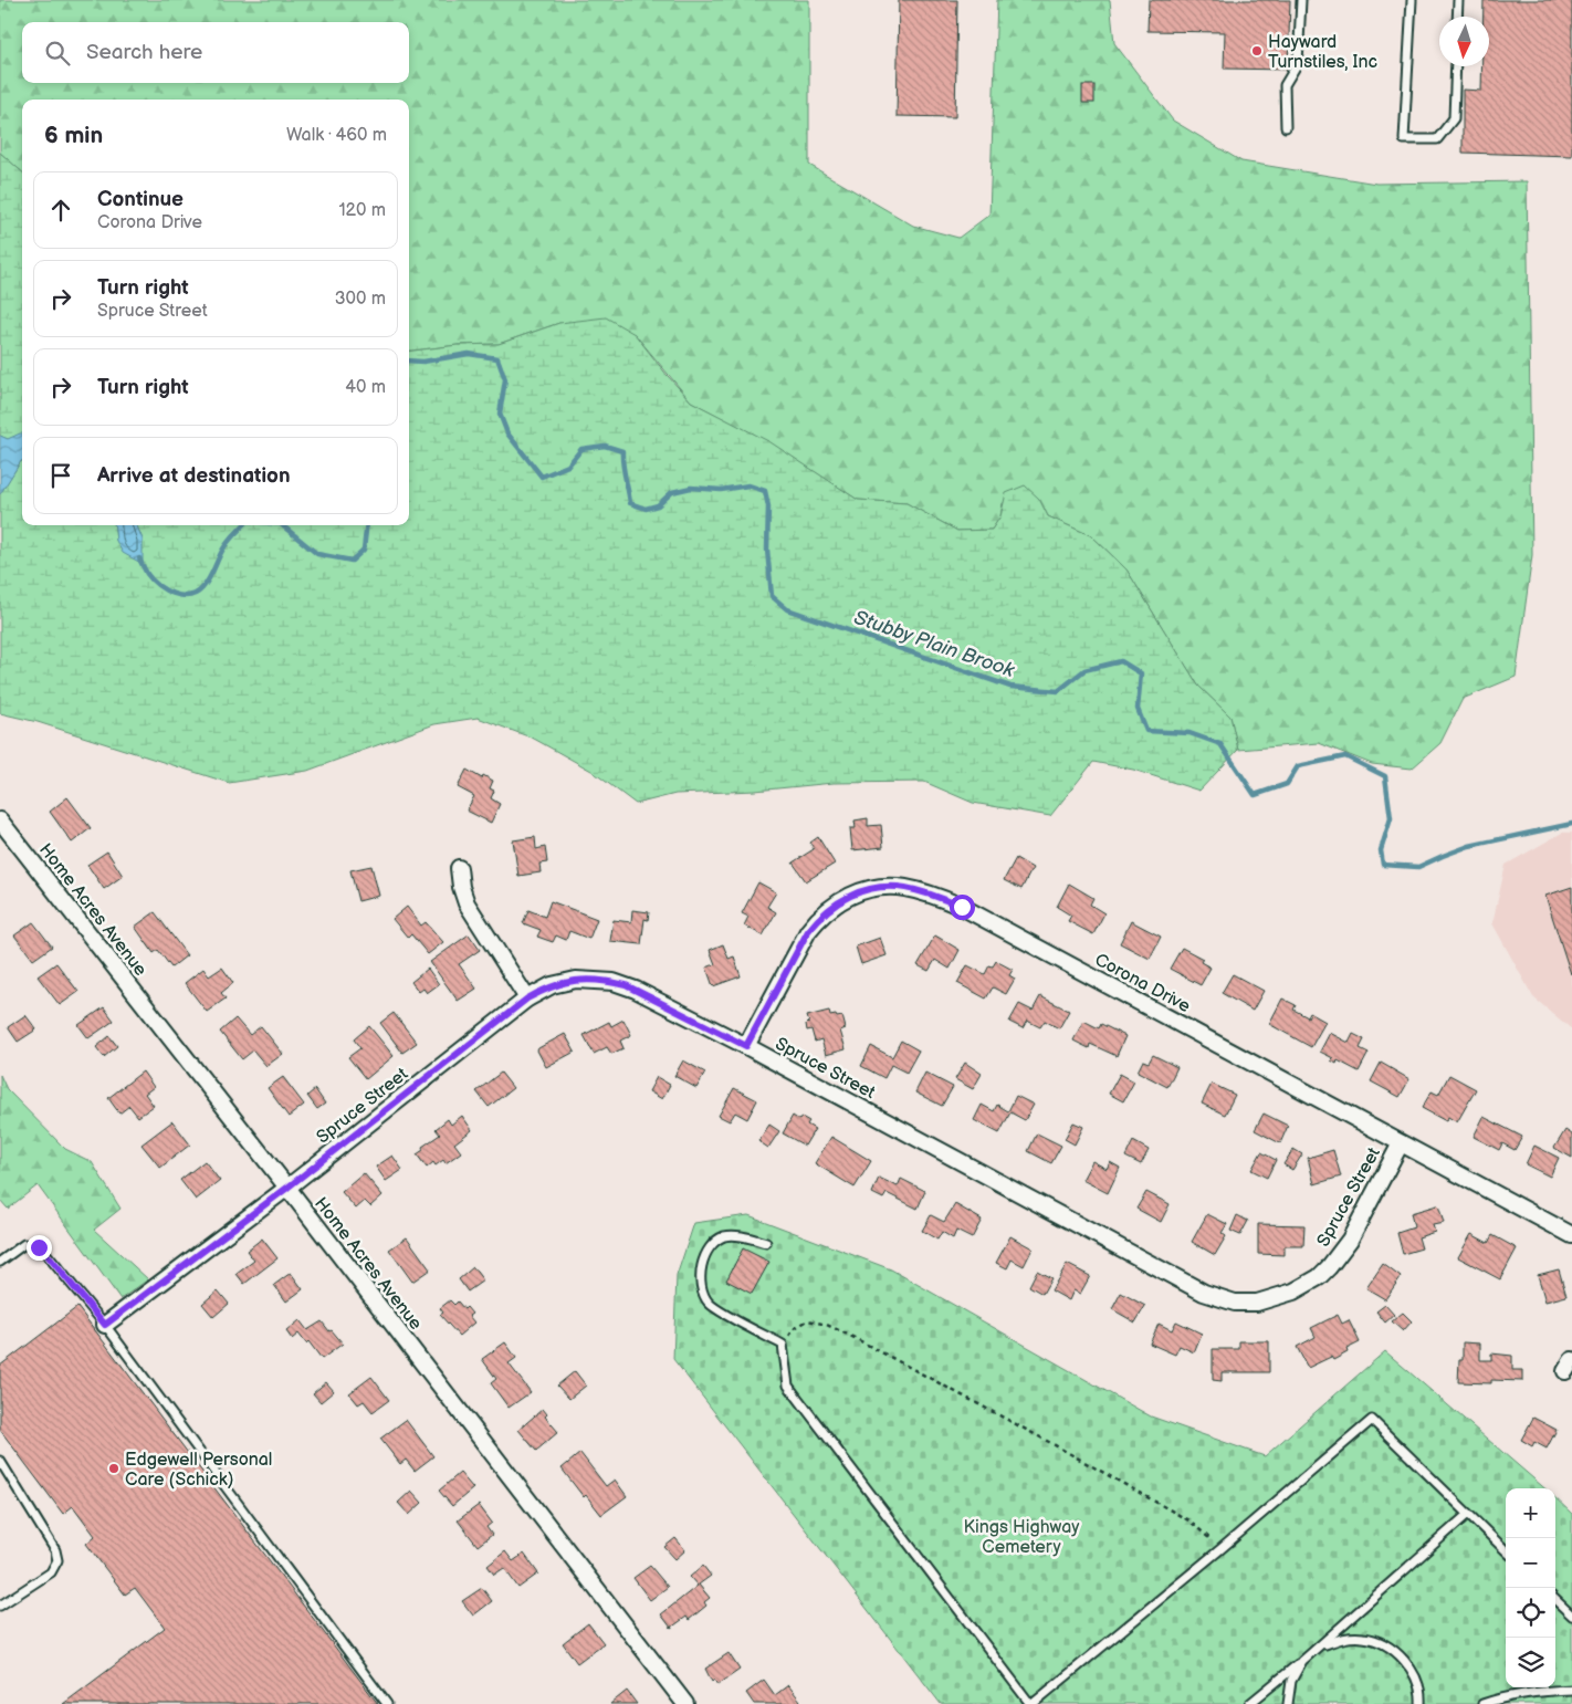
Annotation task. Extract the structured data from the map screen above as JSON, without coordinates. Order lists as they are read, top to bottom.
{
  "streets": {
    "street": ["Home Acres Avenue", "Corona Drive", "Spruce Street"]
  },
  "crossings": [
    ["Home Acres Avenue", "Spruce Street"],
    ["Corona Drive", "Spruce Street"]
  ],
  "water": ["Stubby Plain Brook"],
  "parks": ["Kings Highway Cemetery"],
  "places": ["Hayward Turnstiles, Inc", "Edgewell Personal Care (Schick)"],
  "north": "bottom",
  "page": {
    "search": "Search here",
    "heading": ["6 min", "Walk · 460 m"],
    "list": [
      ["Continue", "Corona Drive", "120 m"],
      ["Turn right", "Spruce Street", "300 m"],
      ["Turn right", "40 m"],
      "Arrive at destination"
    ],
    "map_buttons": ["+", "−"]
  }
}
